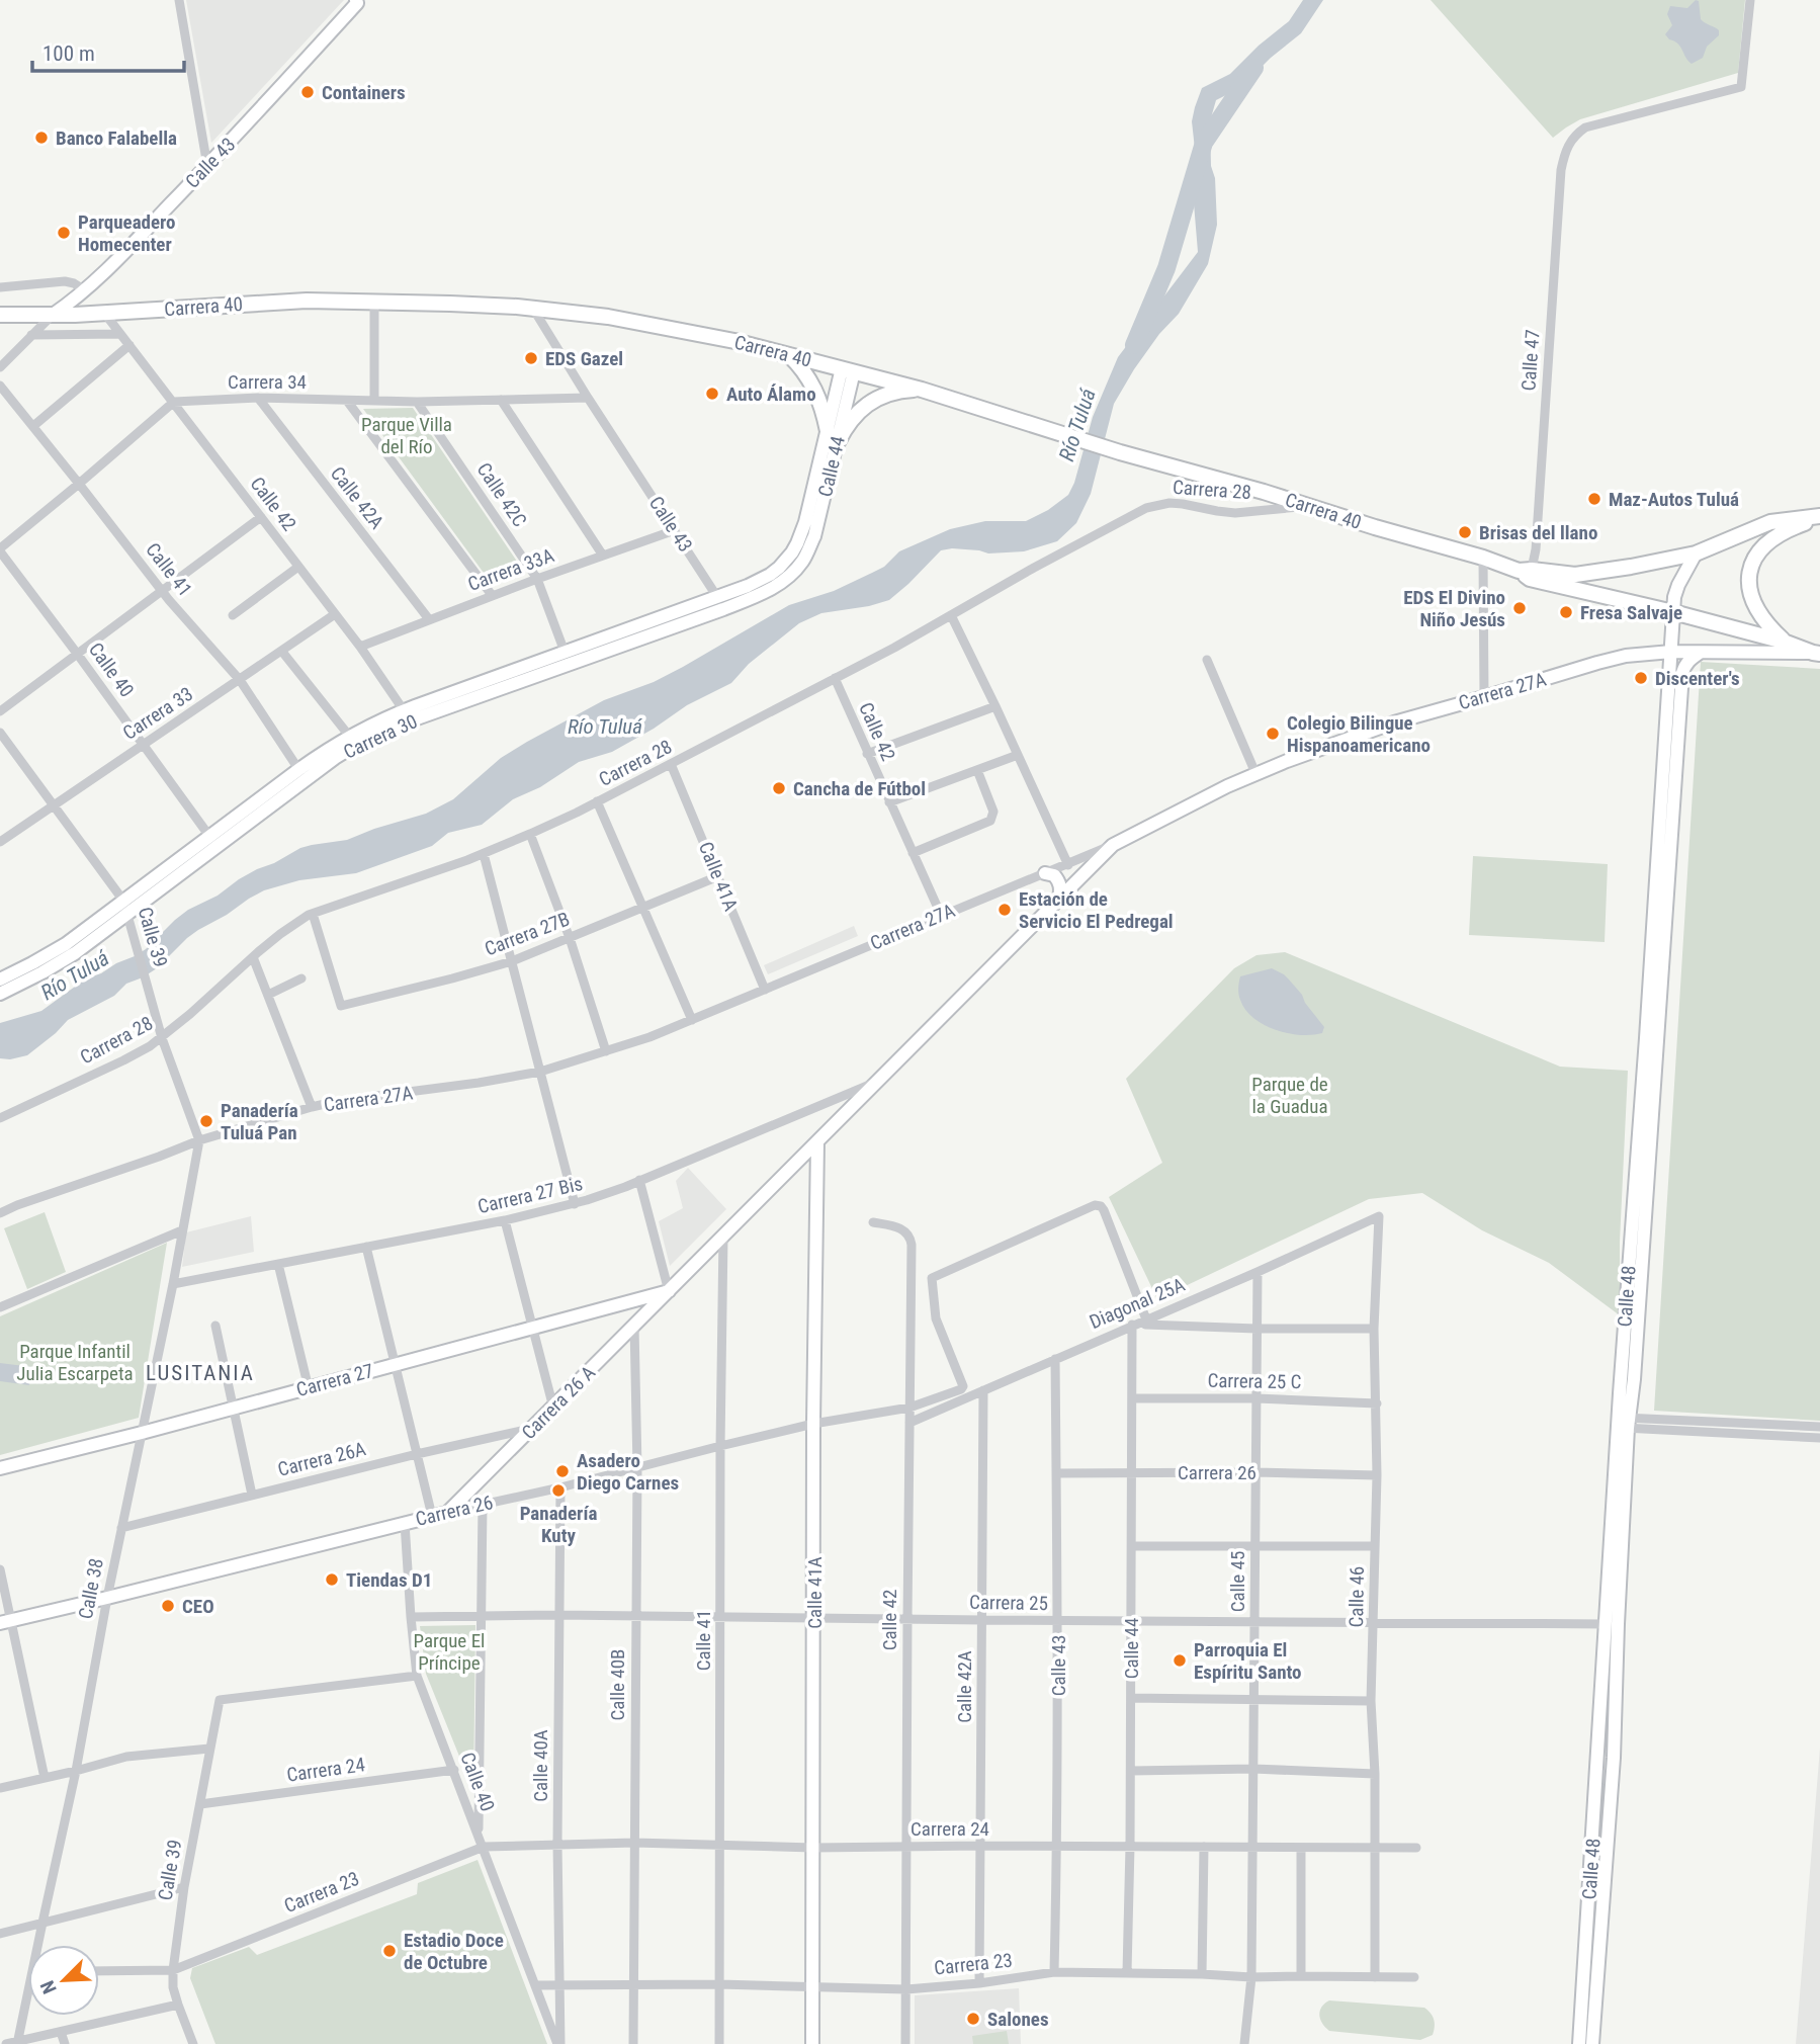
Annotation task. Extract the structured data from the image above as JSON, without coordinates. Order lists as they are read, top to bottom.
{
  "streets": {
    "main road": [
      "Calle 43",
      "Carrera 40",
      "Calle 44",
      "Carrera 27A",
      "Carrera 30",
      "Calle 41A",
      "Calle 48",
      "Carrera 27",
      "Carrera 26 A",
      "Carrera 26"
    ],
    "street": [
      "Calle 47",
      "Carrera 34",
      "Carrera 28",
      "Calle 42C",
      "Calle 42A",
      "Calle 42",
      "Calle 41",
      "Carrera 33A",
      "Calle 40",
      "Carrera 33",
      "Carrera 27B",
      "Calle 39",
      "Carrera 27 Bis",
      "Diagonal 25A",
      "Carrera 25 C",
      "Carrera 26A",
      "Calle 45",
      "Calle 38",
      "Calle 46",
      "Carrera 25",
      "Calle 40B",
      "Calle 40A",
      "Carrera 24",
      "Carrera 23"
    ]
  },
  "crossings": [
    ["Calle 43", "Carrera 40"],
    ["Calle 43", "Carrera 34"],
    ["Calle 43", "Carrera 33A"],
    ["Calle 43", "Carrera 30"],
    ["Calle 43", "Diagonal 25A"],
    ["Calle 43", "Carrera 26"],
    ["Calle 43", "Carrera 25"],
    ["Calle 43", "Carrera 24"],
    ["Calle 43", "Carrera 23"],
    ["Carrera 40", "Calle 47"],
    ["Carrera 40", "Calle 44"],
    ["Carrera 40", "Carrera 28"],
    ["Carrera 40", "Calle 42"],
    ["Carrera 40", "Carrera 27A"],
    ["Carrera 40", "Calle 48"],
    ["Carrera 34", "Calle 42C"],
    ["Carrera 34", "Calle 42A"],
    ["Carrera 34", "Calle 42"],
    ["Calle 44", "Carrera 30"],
    ["Calle 44", "Diagonal 25A"],
    ["Calle 44", "Carrera 25 C"],
    ["Calle 44", "Carrera 26"],
    ["Calle 44", "Carrera 25"],
    ["Calle 44", "Carrera 24"],
    ["Calle 44", "Carrera 23"],
    ["Carrera 28", "Calle 42"],
    ["Carrera 28", "Calle 41A"],
    ["Carrera 28", "Carrera 27B"],
    ["Carrera 28", "Calle 39"],
    ["Calle 42C", "Carrera 33A"],
    ["Calle 42C", "Carrera 30"],
    ["Calle 42A", "Carrera 33A"],
    ["Calle 42A", "Diagonal 25A"],
    ["Calle 42A", "Carrera 25"],
    ["Calle 42A", "Carrera 24"],
    ["Calle 42A", "Carrera 23"],
    ["Calle 42", "Carrera 33A"],
    ["Calle 42", "Carrera 27A"],
    ["Calle 42", "Carrera 33"],
    ["Calle 42", "Carrera 30"],
    ["Calle 42", "Diagonal 25A"],
    ["Calle 42", "Carrera 26"],
    ["Calle 42", "Carrera 25"],
    ["Calle 42", "Carrera 24"],
    ["Calle 42", "Carrera 23"],
    ["Calle 41", "Carrera 33"],
    ["Calle 41", "Carrera 30"],
    ["Calle 41", "Carrera 26 A"],
    ["Calle 41", "Carrera 26"],
    ["Calle 41", "Carrera 25"],
    ["Calle 41", "Carrera 24"],
    ["Calle 41", "Carrera 23"],
    ["Calle 40", "Carrera 33"],
    ["Calle 40", "Carrera 30"],
    ["Calle 40", "Calle 39"],
    ["Calle 40", "Carrera 26"],
    ["Calle 40", "Carrera 25"],
    ["Calle 40", "Calle 40A"],
    ["Calle 40", "Carrera 24"],
    ["Calle 40", "Carrera 23"],
    ["Carrera 27A", "Calle 41A"],
    ["Carrera 27A", "Calle 39"],
    ["Carrera 27A", "Calle 48"],
    ["Carrera 27A", "Carrera 26 A"],
    ["Carrera 27A", "Calle 38"],
    ["Carrera 33", "Calle 39"],
    ["Carrera 30", "Calle 39"],
    ["Calle 41A", "Carrera 27B"],
    ["Calle 41A", "Carrera 26 A"],
    ["Calle 41A", "Carrera 26"],
    ["Calle 41A", "Carrera 25"],
    ["Calle 41A", "Carrera 24"],
    ["Calle 41A", "Carrera 23"],
    ["Calle 39", "Calle 38"],
    ["Calle 39", "Carrera 24"],
    ["Calle 39", "Carrera 23"],
    ["Carrera 27 Bis", "Carrera 26 A"],
    ["Carrera 27 Bis", "Calle 38"],
    ["Calle 48", "Carrera 25"],
    ["Diagonal 25A", "Carrera 26"],
    ["Diagonal 25A", "Calle 45"],
    ["Diagonal 25A", "Calle 46"],
    ["Carrera 27", "Carrera 26 A"],
    ["Carrera 27", "Calle 38"],
    ["Carrera 25 C", "Calle 45"],
    ["Carrera 25 C", "Calle 46"],
    ["Carrera 26 A", "Carrera 26A"],
    ["Carrera 26 A", "Carrera 26"],
    ["Carrera 26 A", "Calle 40B"],
    ["Carrera 26A", "Calle 38"],
    ["Carrera 26", "Calle 45"],
    ["Carrera 26", "Calle 38"],
    ["Carrera 26", "Calle 46"],
    ["Carrera 26", "Calle 40B"],
    ["Carrera 26", "Calle 40A"],
    ["Calle 45", "Carrera 25"],
    ["Calle 45", "Carrera 24"],
    ["Calle 45", "Carrera 23"],
    ["Calle 46", "Carrera 25"],
    ["Calle 46", "Carrera 24"],
    ["Calle 46", "Carrera 23"],
    ["Carrera 25", "Calle 40B"],
    ["Carrera 25", "Calle 40A"],
    ["Calle 40B", "Carrera 24"],
    ["Calle 40B", "Carrera 23"],
    ["Calle 40A", "Carrera 24"],
    ["Calle 40A", "Carrera 23"],
    ["Carrera 24", "Carrera 23"]
  ],
  "districts": ["LUSITANIA"],
  "water": ["Río Tuluá"],
  "parks": [
    "Parque Villa del Río",
    "Parque de la Guadua",
    "Parque Infantil Julia Escarpeta",
    "Parque El Príncipe"
  ],
  "places": [
    "Containers",
    "Banco Falabella",
    "Parqueadero Homecenter",
    "EDS Gazel",
    "Auto Álamo",
    "Maz-Autos Tuluá",
    "Brisas del llano",
    "EDS El Divino Niño Jesús",
    "Fresa Salvaje",
    "Discenter's",
    "Colegio Bilingue Hispanoamericano",
    "Cancha de Fútbol",
    "Estación de Servicio El Pedregal",
    "Panadería Tuluá Pan",
    "Asadero Diego Carnes",
    "Panadería Kuty",
    "Tiendas D1",
    "CEO",
    "Parroquia El Espíritu Santo",
    "Estadio Doce de Octubre",
    "Salones"
  ],
  "scale_bar": "100 m",
  "north": "bottom left"
}
